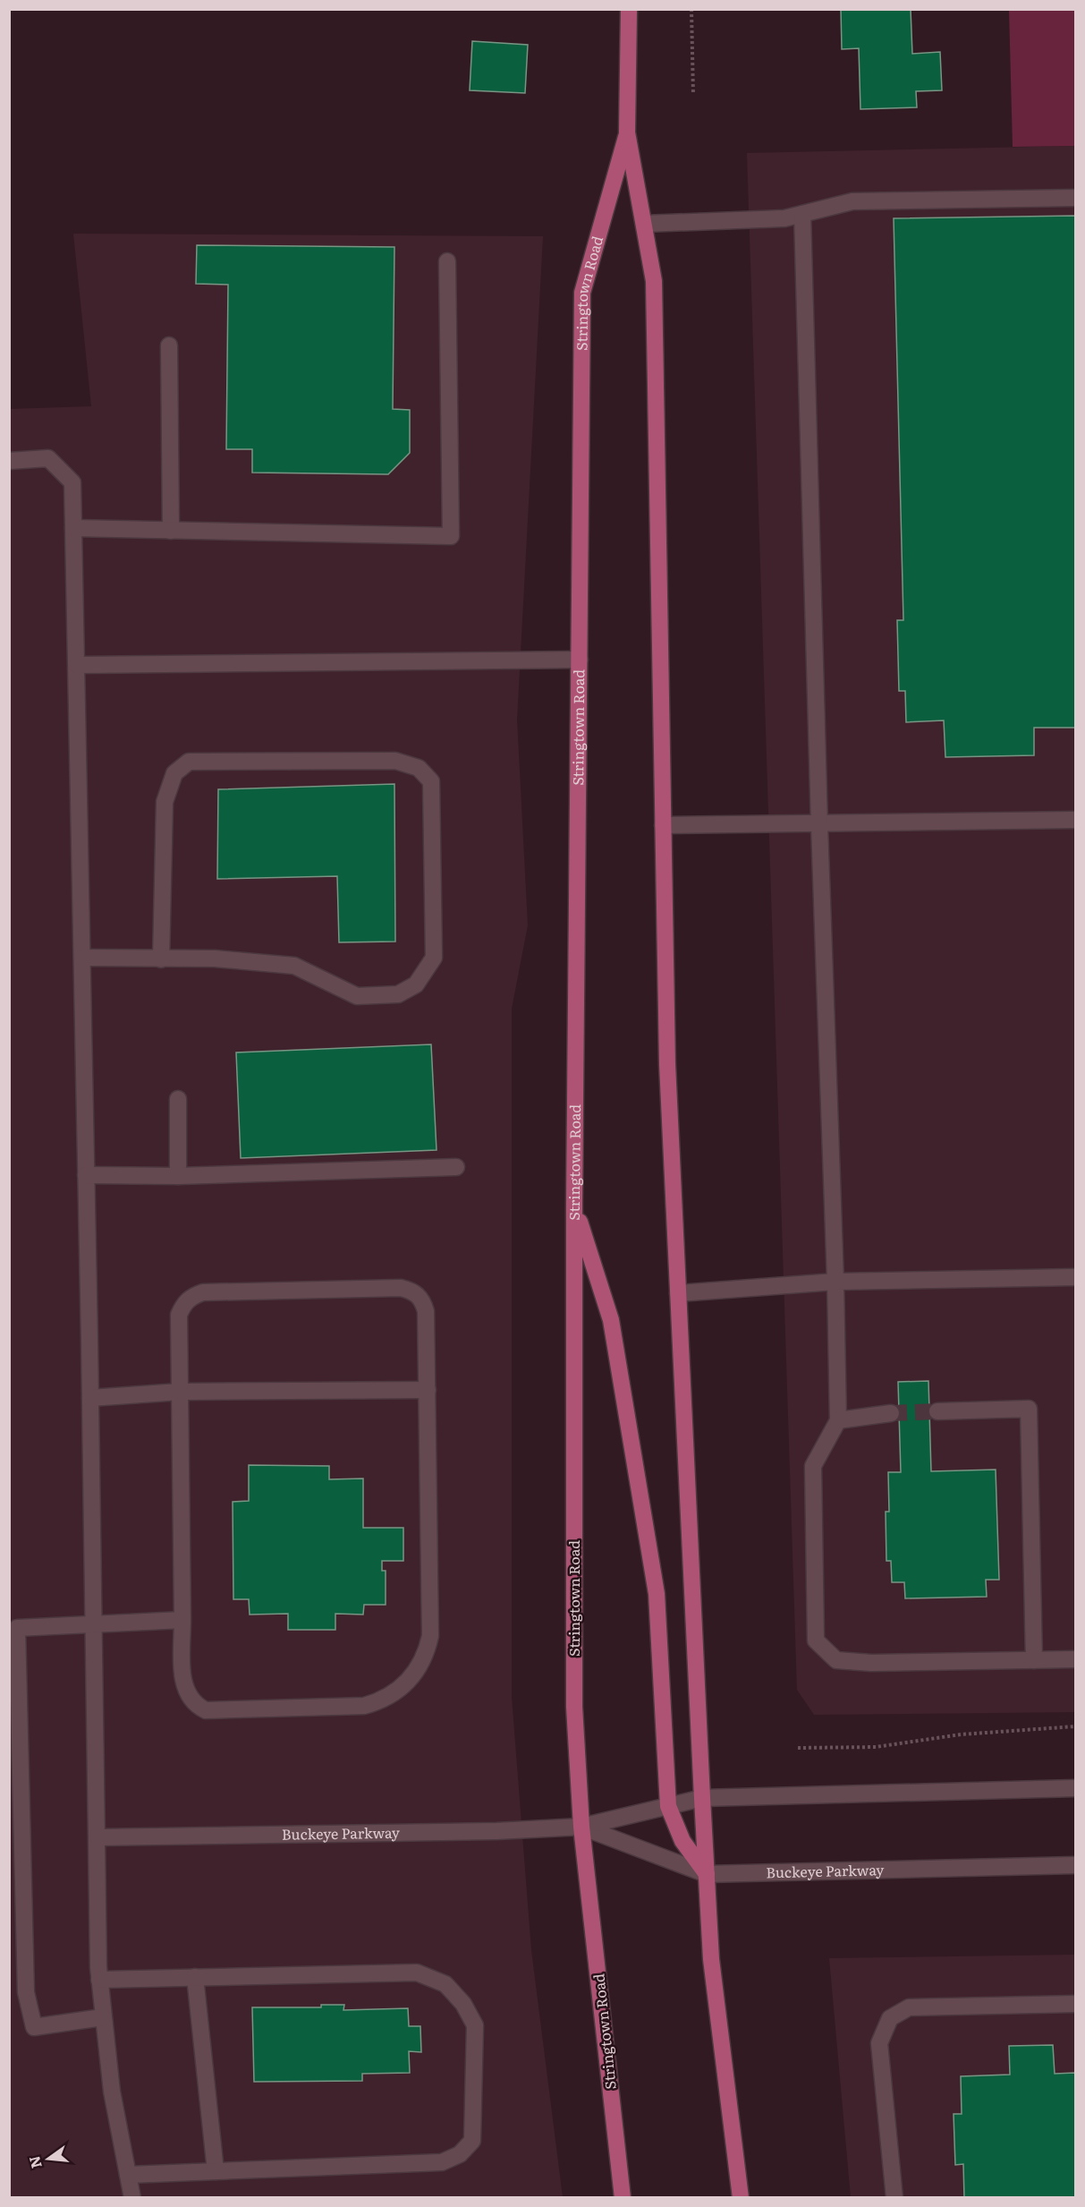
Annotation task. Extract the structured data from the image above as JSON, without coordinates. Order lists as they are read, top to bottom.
{
  "streets": {
    "main road": ["Stringtown Road"],
    "street": ["Buckeye Parkway"]
  },
  "crossings": [
    ["Stringtown Road", "Buckeye Parkway"]
  ],
  "north": "left"
}
